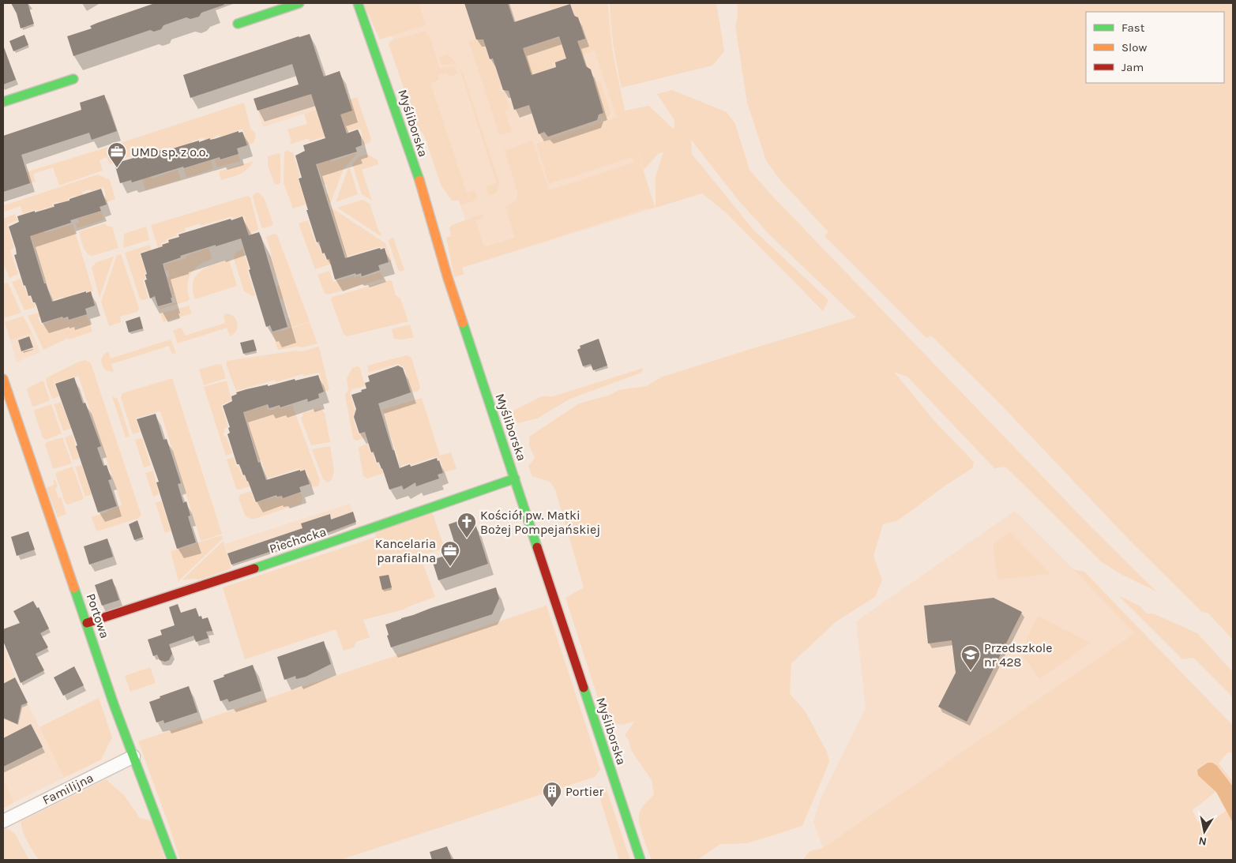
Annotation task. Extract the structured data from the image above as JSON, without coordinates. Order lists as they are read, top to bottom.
{
  "streets": {
    "street": [
      "Myśliborska",
      "Piechocka",
      "Portowa",
      "Familijna"
    ]
  },
  "crossings": [
    ["Myśliborska", "Piechocka"],
    ["Piechocka", "Portowa"],
    ["Portowa", "Familijna"]
  ],
  "places": {
    "office": ["UMD sp. z o.o.", "Kancelaria parafialna"],
    "church": ["Kościół pw. Matki Bożej Pompejańskiej"],
    "school or university": ["Przedszkole nr 428"],
    "building": ["Portier"]
  },
  "legend": ["Fast", "Slow", "Jam"],
  "north": "bottom"
}
